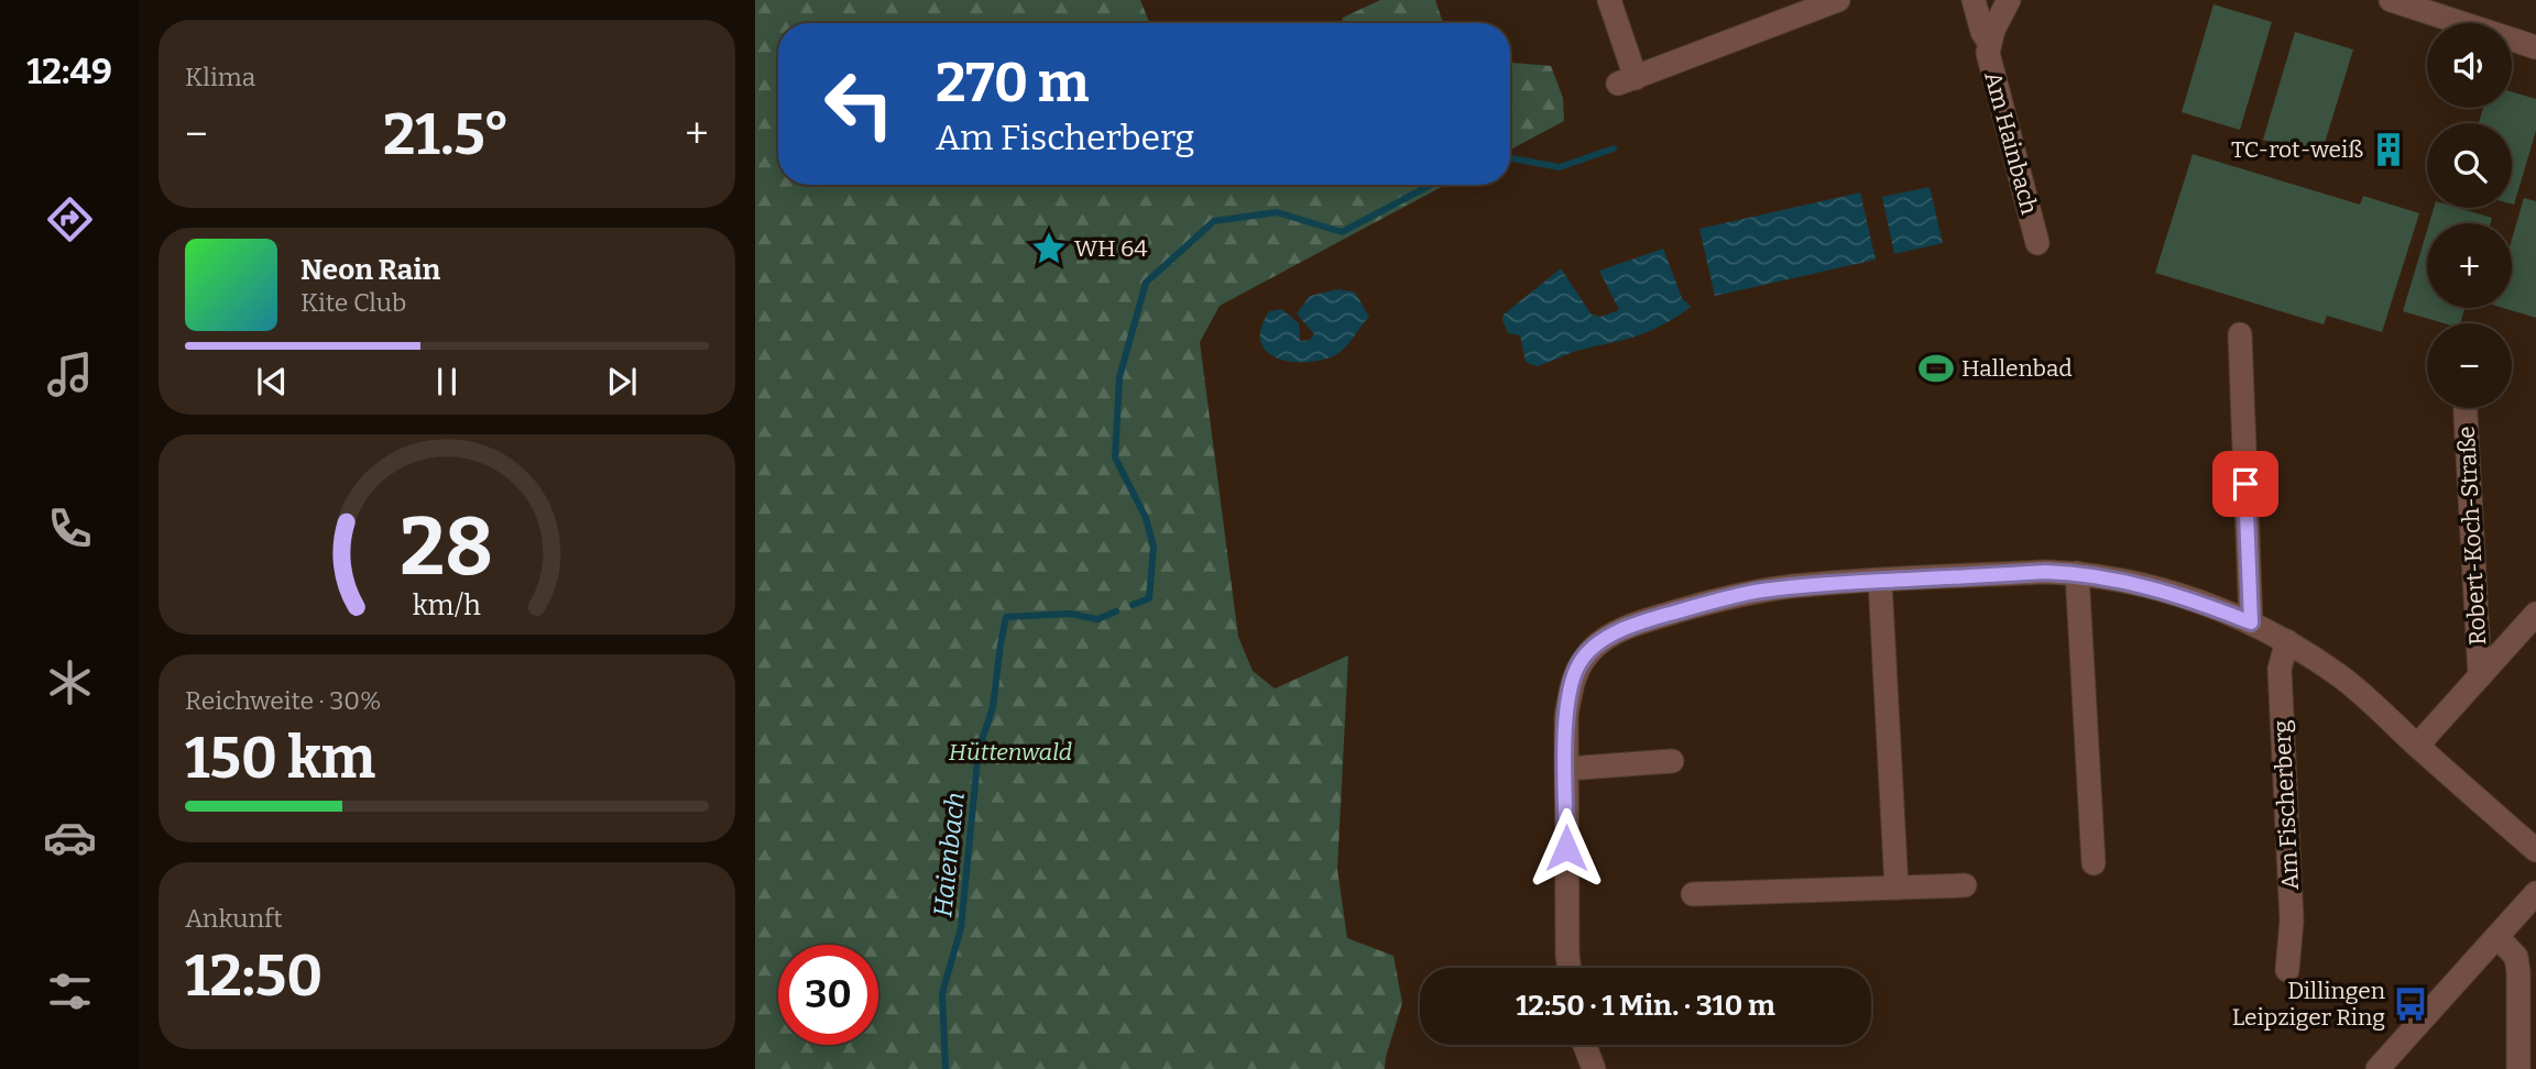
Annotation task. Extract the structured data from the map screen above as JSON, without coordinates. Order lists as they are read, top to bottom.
{
  "streets": {
    "street": ["Am Hainbach", "Robert-Koch-Straße", "Am Fischerberg"]
  },
  "water": ["Haienbach"],
  "parks": ["Hüttenwald"],
  "places": {
    "building": ["TC-rot-weiß"],
    "place": ["WH 64"],
    "sports": ["Hallenbad"],
    "bus stop": ["Dillingen Leipziger Ring"]
  },
  "page": {
    "tabs": "12:49",
    "tile": [
      "Klima",
      ["Reichweite · 30%", "150 km"],
      ["Ankunft", "12:50"]
    ],
    "map_buttons": ["+", "−"],
    "turn": ["270 m", "Am Fischerberg"],
    "heat": ["−", "21.5°", "+"],
    "song": ["Neon Rain", "Kite Club"],
    "limit": "30",
    "trip": "12:50 · 1 Min. · 310 m",
    "gauge": ["28", "km/h"]
  }
}
